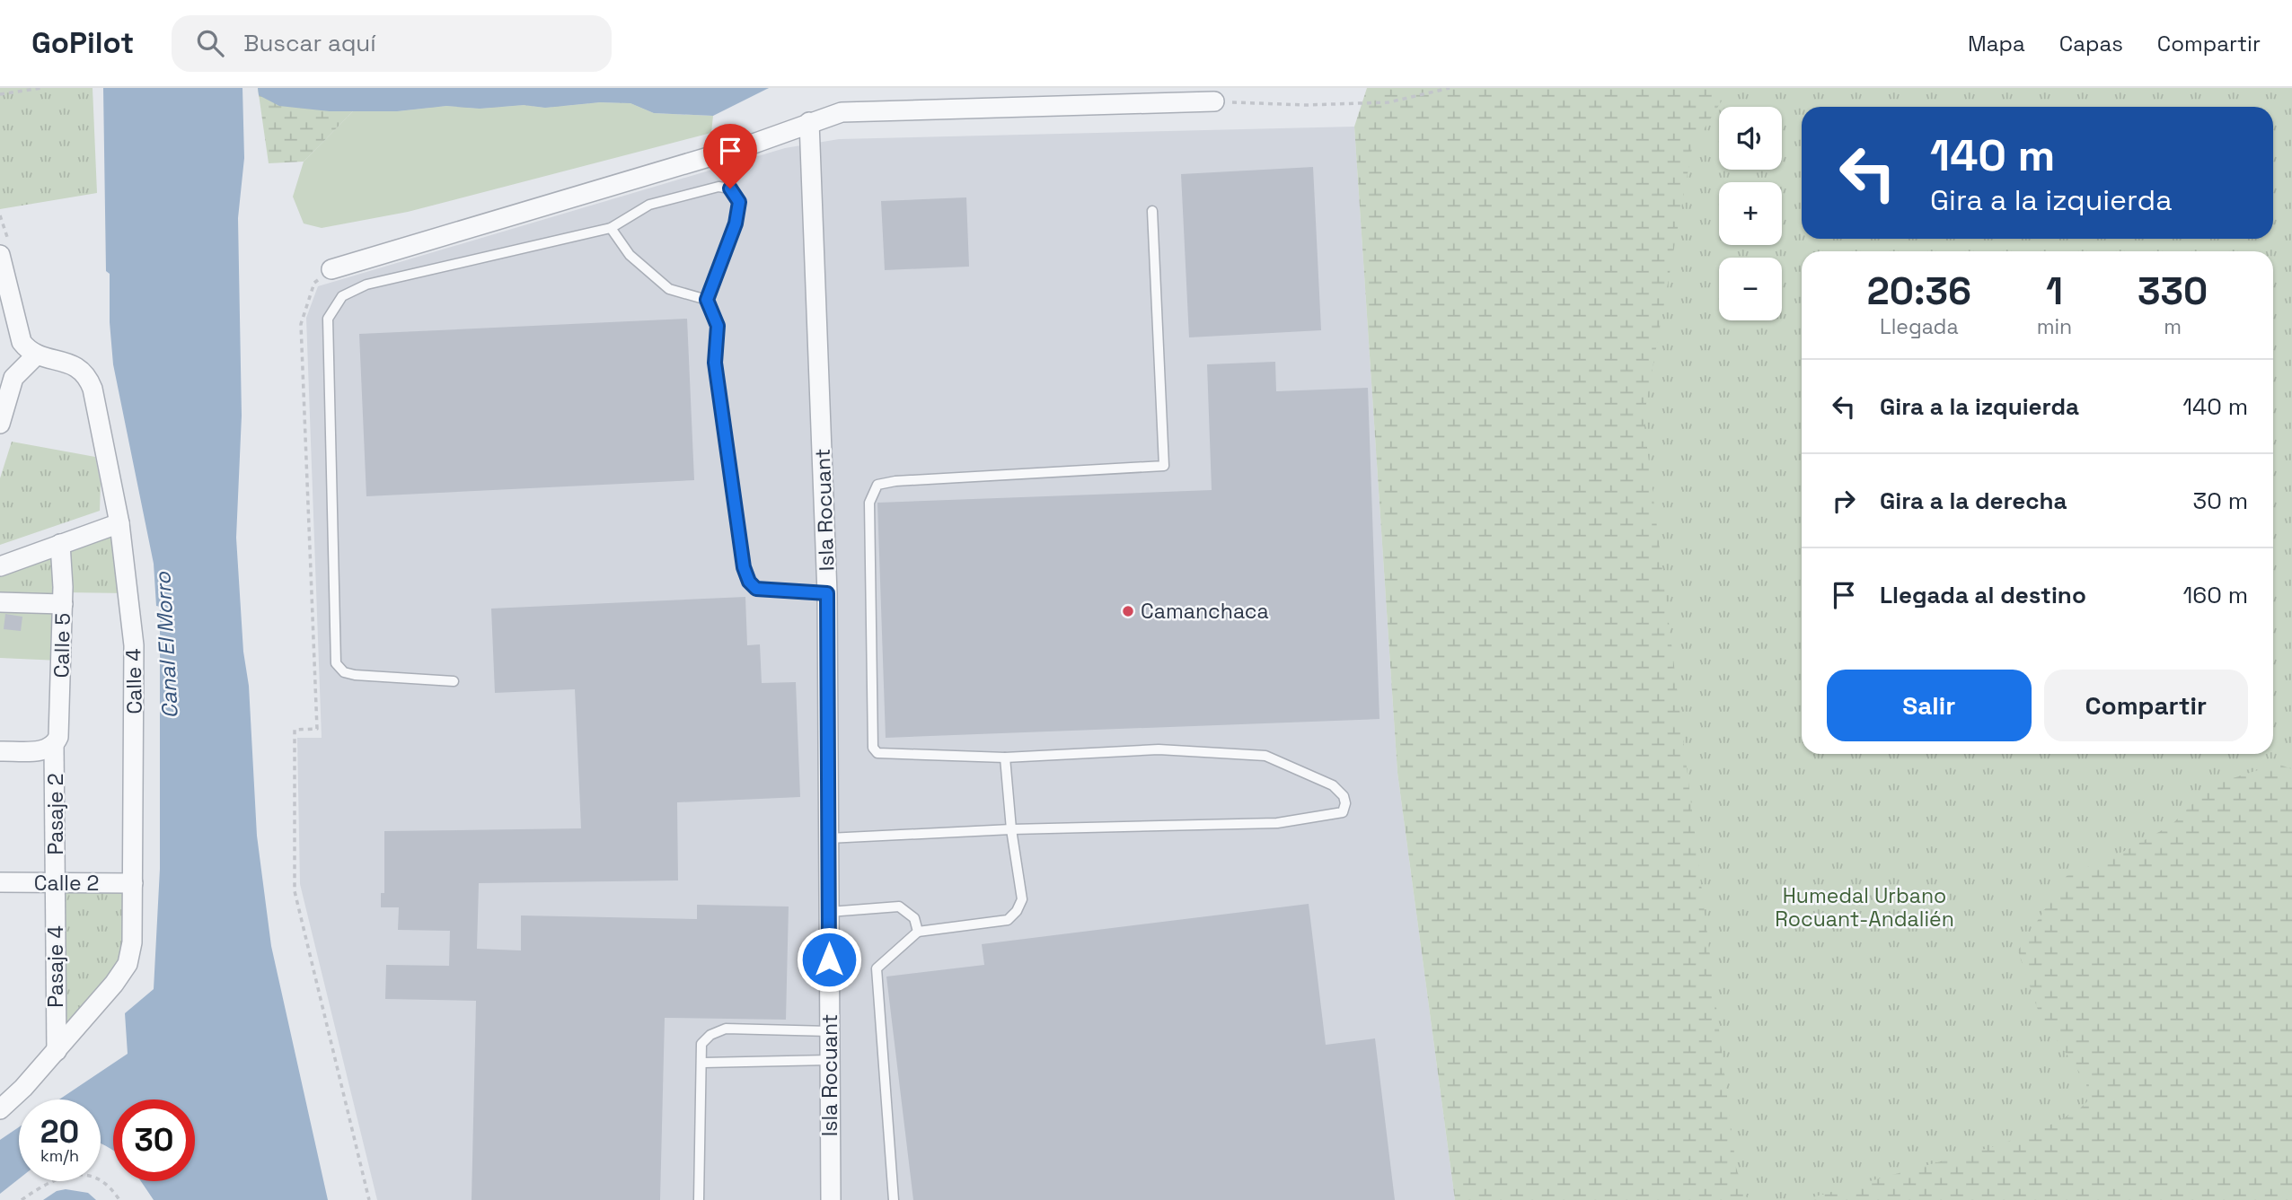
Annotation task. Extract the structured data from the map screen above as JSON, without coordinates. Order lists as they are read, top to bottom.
{
  "streets": {
    "street": [
      "Isla Rocuant",
      "Calle 5",
      "Calle 4",
      "Pasaje 2",
      "Calle 2",
      "Pasaje 4"
    ]
  },
  "crossings": [
    ["Calle 5", "Pasaje 2"],
    ["Calle 4", "Calle 2"],
    ["Calle 4", "Pasaje 4"],
    ["Pasaje 2", "Calle 2"],
    ["Pasaje 2", "Pasaje 4"],
    ["Calle 2", "Pasaje 4"]
  ],
  "water": ["Canal El Morro"],
  "parks": ["Humedal Urbano Rocuant-Andalién"],
  "places": ["Camanchaca"],
  "page": {
    "header": "GoPilot",
    "search": "Buscar aquí",
    "nav": ["Mapa", "Capas", "Compartir"],
    "map_buttons": ["+", "−"],
    "turn": ["140 m", "Gira a la izquierda"],
    "eta": [
      "20:36",
      "Llegada",
      "1",
      "min",
      "330",
      "m"
    ],
    "list": [
      {
        "name": "Gira a la izquierda",
        "value": "140 m"
      },
      {
        "name": "Gira a la derecha",
        "value": "30 m"
      },
      {
        "name": "Llegada al destino",
        "value": "160 m"
      }
    ],
    "buttons": ["Salir", "Compartir"],
    "speed": "20 km/h",
    "limit": "30"
  }
}
